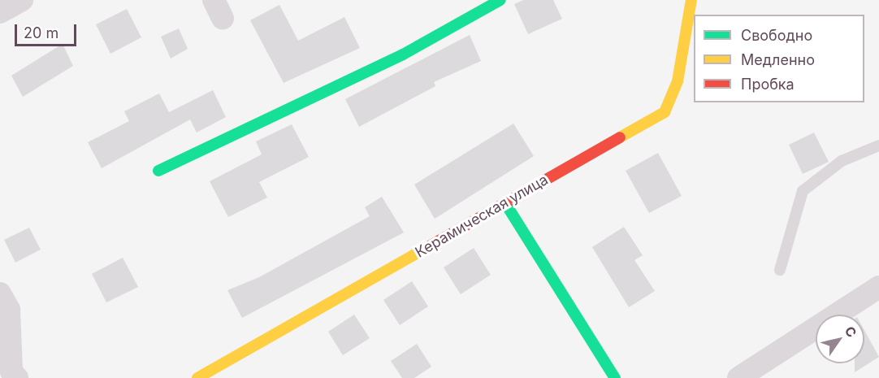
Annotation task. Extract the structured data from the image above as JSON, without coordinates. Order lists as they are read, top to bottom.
{
  "streets": {
    "street": ["Керамическая улица"]
  },
  "legend": ["Свободно", "Медленно", "Пробка"],
  "scale_bar": "20 m",
  "north": "top right"
}
